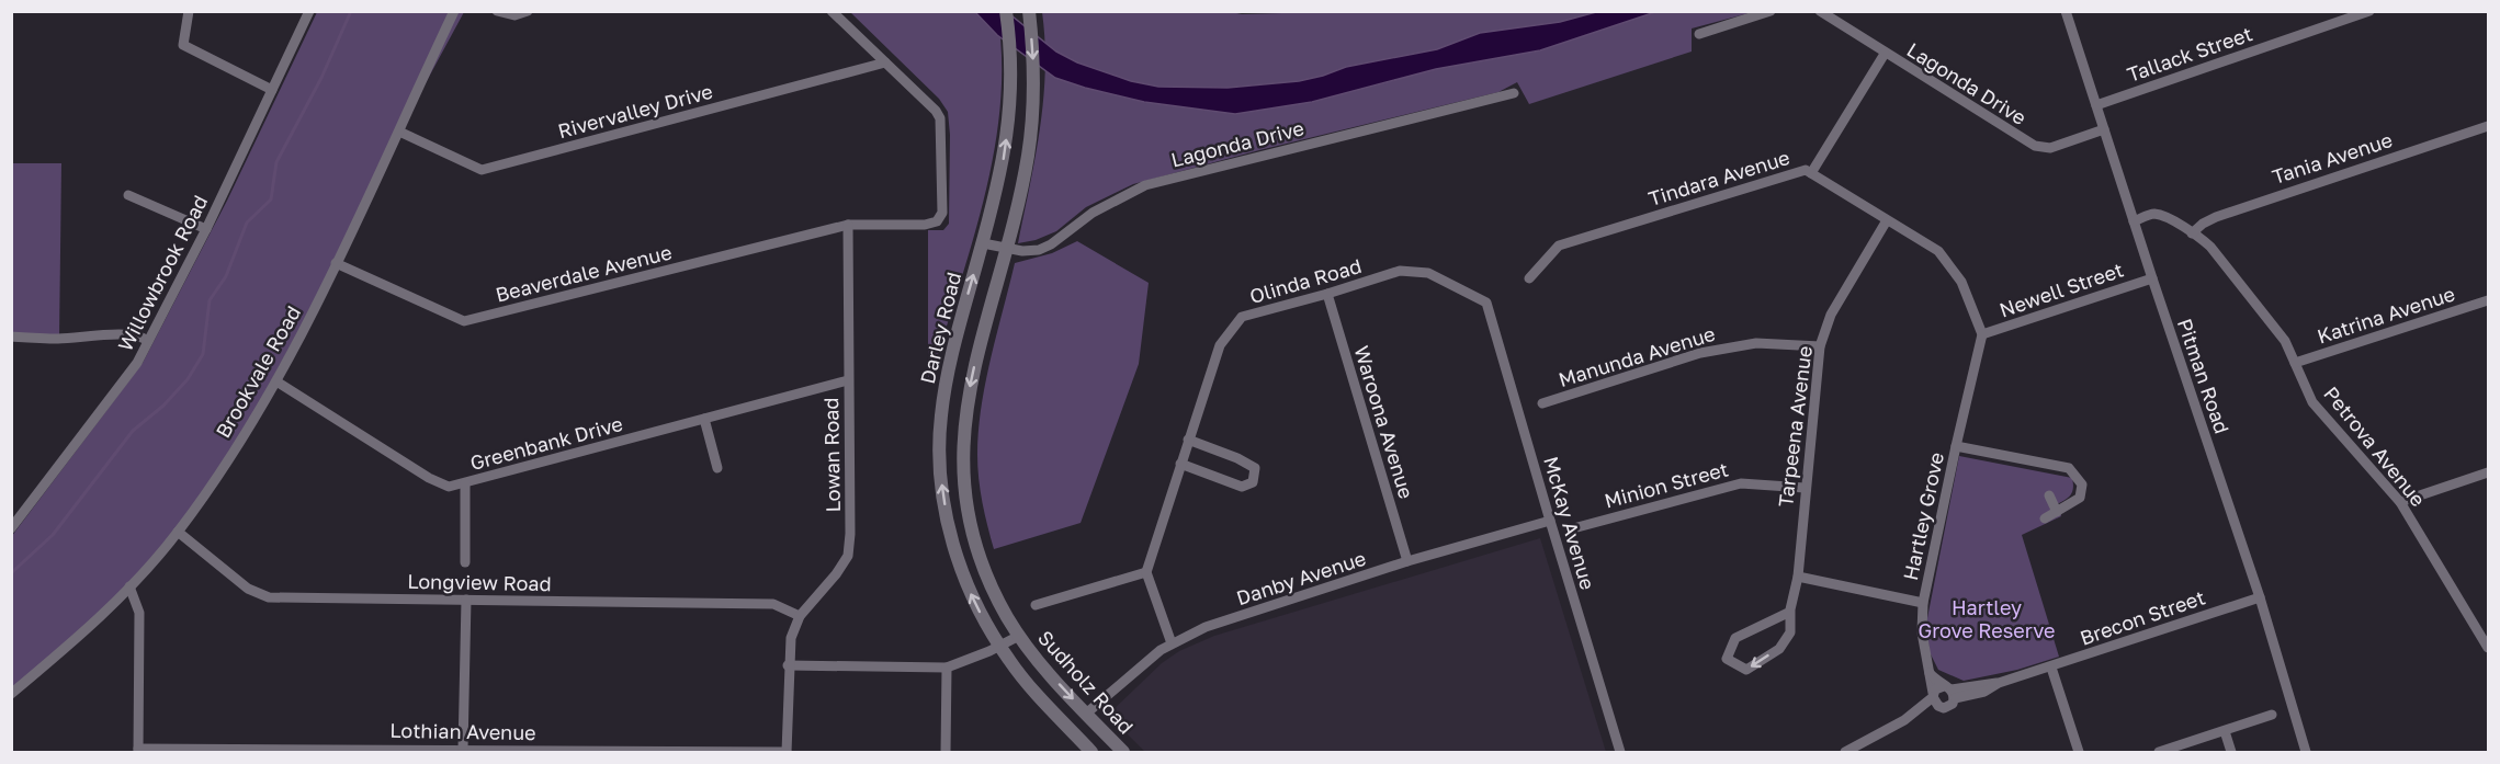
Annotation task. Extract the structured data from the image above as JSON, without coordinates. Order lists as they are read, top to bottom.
{
  "streets": {
    "main road": ["Darley Road", "Sudholz Road"],
    "street": [
      "Tallack Street",
      "Lagonda Drive",
      "Rivervalley Drive",
      "Tania Avenue",
      "Tindara Avenue",
      "Willowbrook Road",
      "Beaverdale Avenue",
      "Olinda Road",
      "Newell Street",
      "Katrina Avenue",
      "Manunda Avenue",
      "Brookvale Road",
      "Pitman Road",
      "Waroona Avenue",
      "Tarpeena Avenue",
      "Greenbank Drive",
      "Petrova Avenue",
      "Lowan Road",
      "Minion Street",
      "Hartley Grove",
      "McKay Avenue",
      "Danby Avenue",
      "Longview Road",
      "Brecon Street",
      "Lothian Avenue"
    ]
  },
  "crossings": [
    ["Tallack Street", "Pitman Road"],
    ["Lagonda Drive", "Darley Road"],
    ["Lagonda Drive", "Pitman Road"],
    ["Rivervalley Drive", "Beaverdale Avenue"],
    ["Rivervalley Drive", "Brookvale Road"],
    ["Tania Avenue", "Petrova Avenue"],
    ["Tindara Avenue", "Newell Street"],
    ["Tindara Avenue", "Tarpeena Avenue"],
    ["Tindara Avenue", "Hartley Grove"],
    ["Beaverdale Avenue", "Brookvale Road"],
    ["Beaverdale Avenue", "Lowan Road"],
    ["Olinda Road", "Waroona Avenue"],
    ["Olinda Road", "McKay Avenue"],
    ["Newell Street", "Pitman Road"],
    ["Newell Street", "Hartley Grove"],
    ["Katrina Avenue", "Petrova Avenue"],
    ["Manunda Avenue", "Tarpeena Avenue"],
    ["Brookvale Road", "Greenbank Drive"],
    ["Brookvale Road", "Longview Road"],
    ["Pitman Road", "Petrova Avenue"],
    ["Pitman Road", "Brecon Street"],
    ["Waroona Avenue", "Danby Avenue"],
    ["Tarpeena Avenue", "Minion Street"],
    ["Greenbank Drive", "Lowan Road"],
    ["Lowan Road", "Longview Road"],
    ["Lowan Road", "Lothian Avenue"],
    ["McKay Avenue", "Danby Avenue"],
    ["Danby Avenue", "Sudholz Road"]
  ],
  "parks": ["Hartley Grove Reserve"]
}
